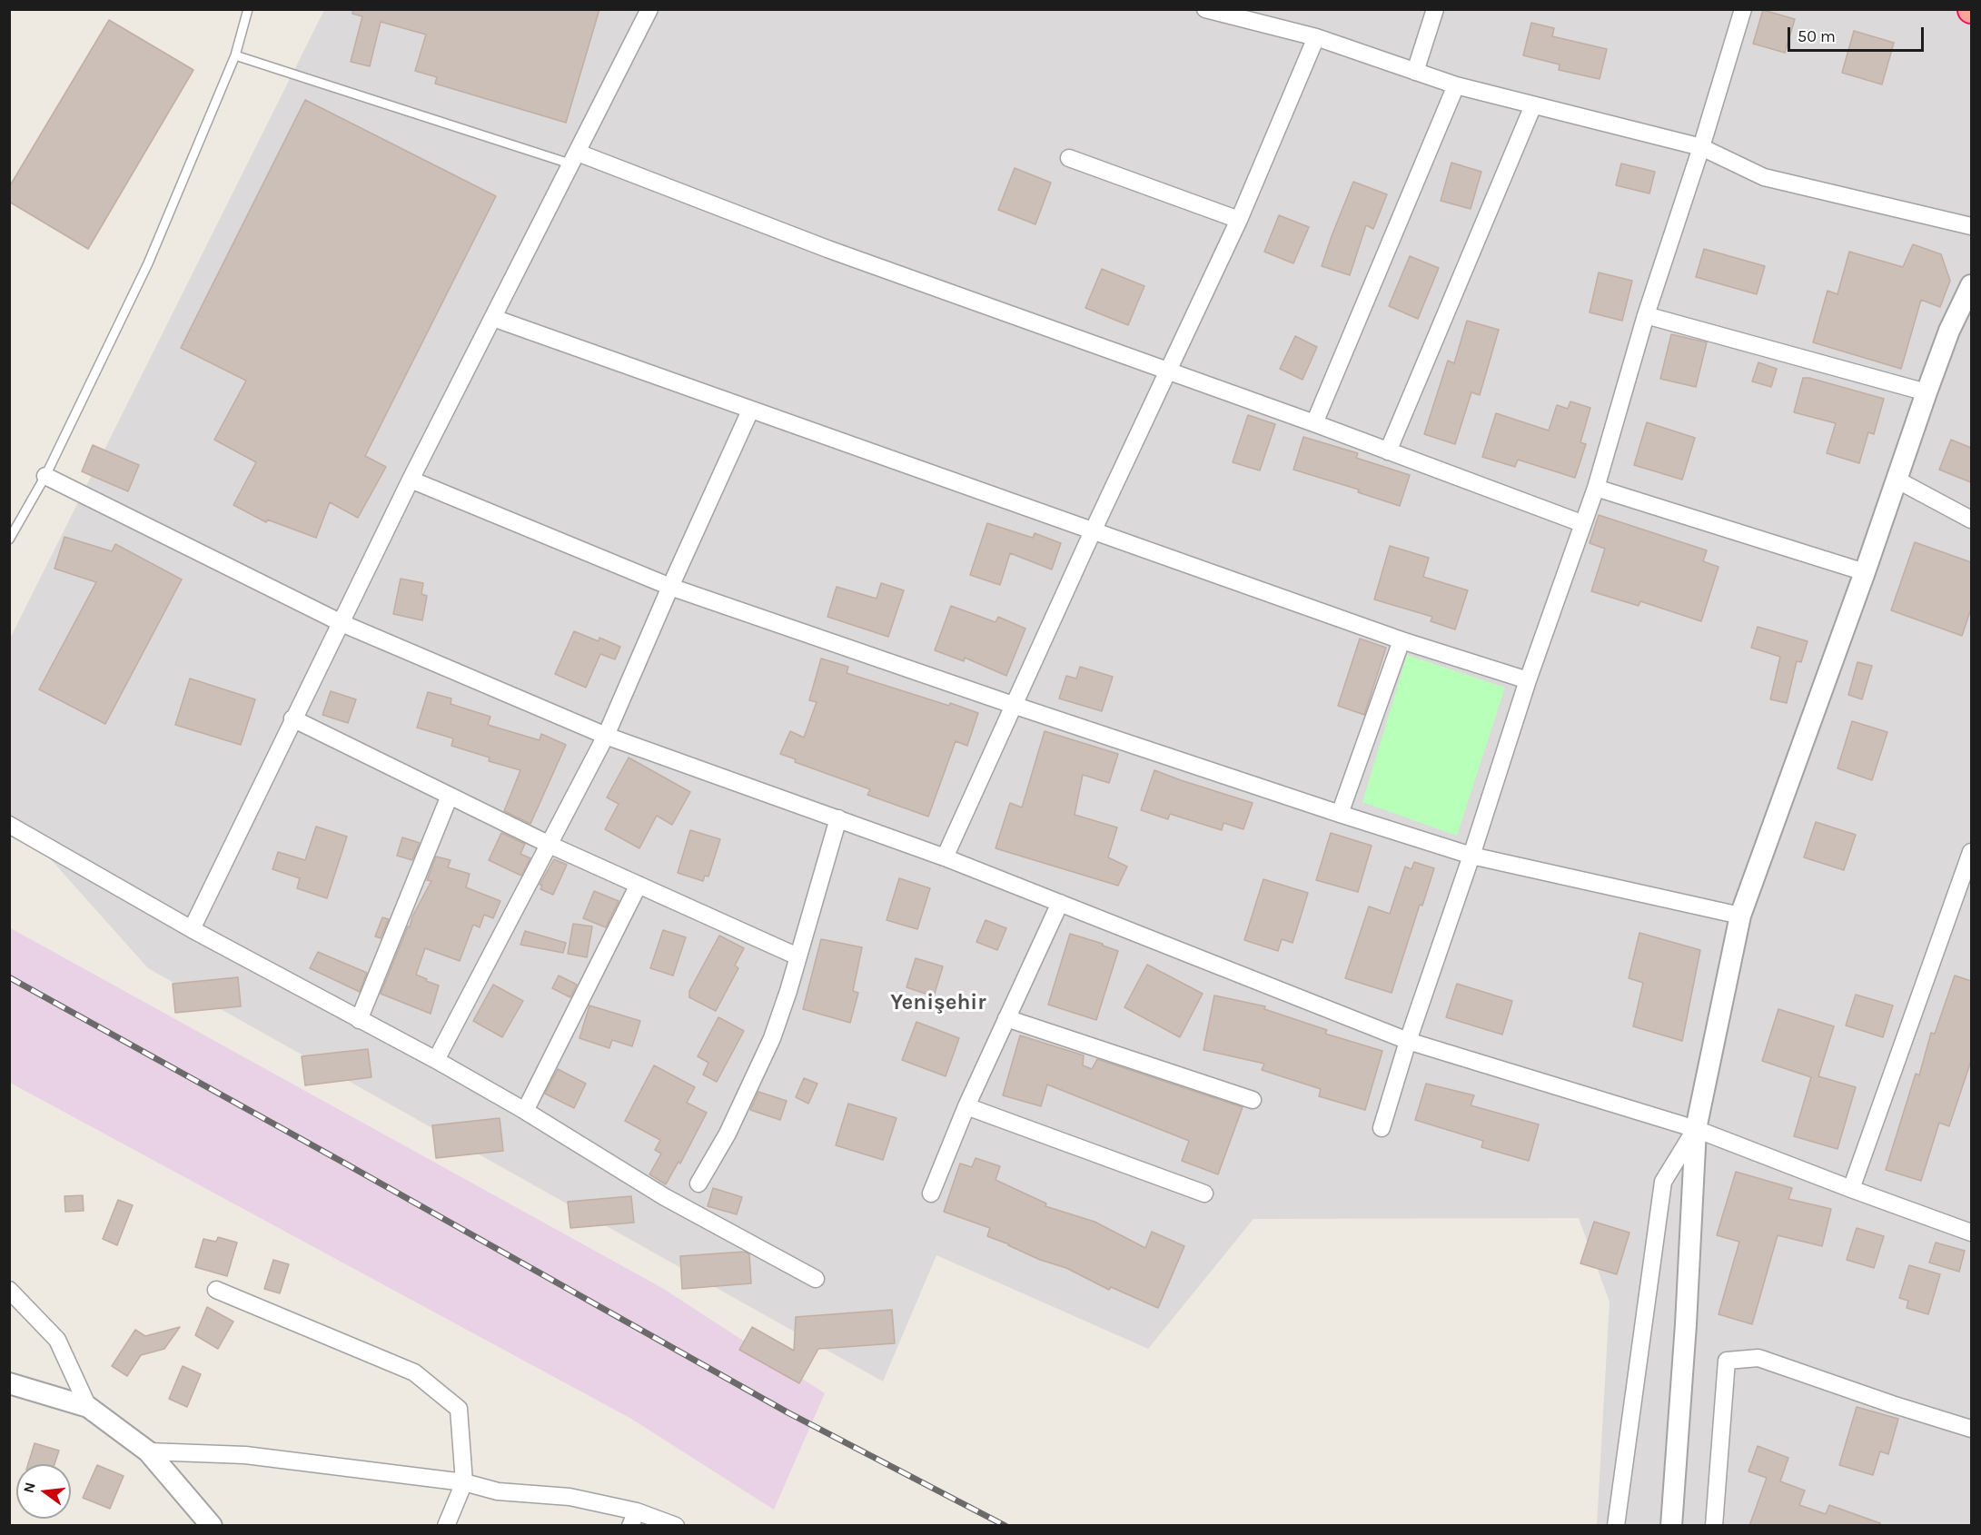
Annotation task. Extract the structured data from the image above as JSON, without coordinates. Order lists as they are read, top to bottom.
{
  "districts": ["Yenişehir"],
  "scale_bar": "50 m",
  "north": "left"
}
